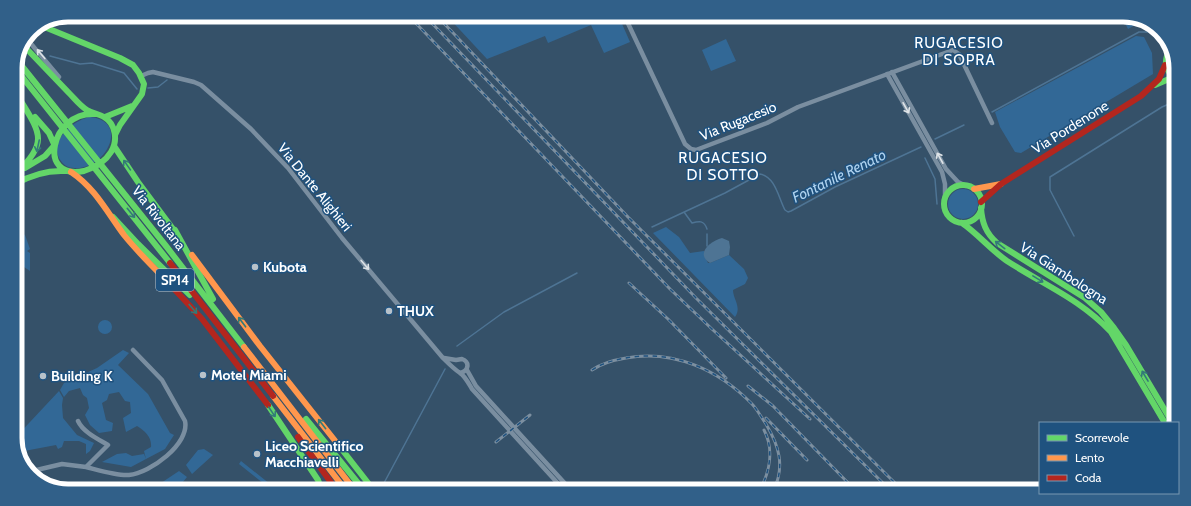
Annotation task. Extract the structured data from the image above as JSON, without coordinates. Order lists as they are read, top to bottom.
{
  "streets": {
    "main road": [
      "Via Pordenone",
      "Via Rivoltana",
      "Via Giambologna",
      "SP14"
    ],
    "street": ["Via Rugacesio", "Via Dante Alighieri"]
  },
  "crossings": [
    ["Via Pordenone", "Via Giambologna"],
    ["Via Rivoltana", "SP14"]
  ],
  "one_way": ["Via Dante Alighieri"],
  "districts": ["RUGACESIO DI SOPRA", "RUGACESIO DI SOTTO"],
  "water": ["Fontanile Renato"],
  "places": [
    "Kubota",
    "THUX",
    "Motel Miami",
    "Building K",
    "Liceo Scientifico Macchiavelli"
  ],
  "legend": ["Scorrevole", "Lento", "Coda"]
}
